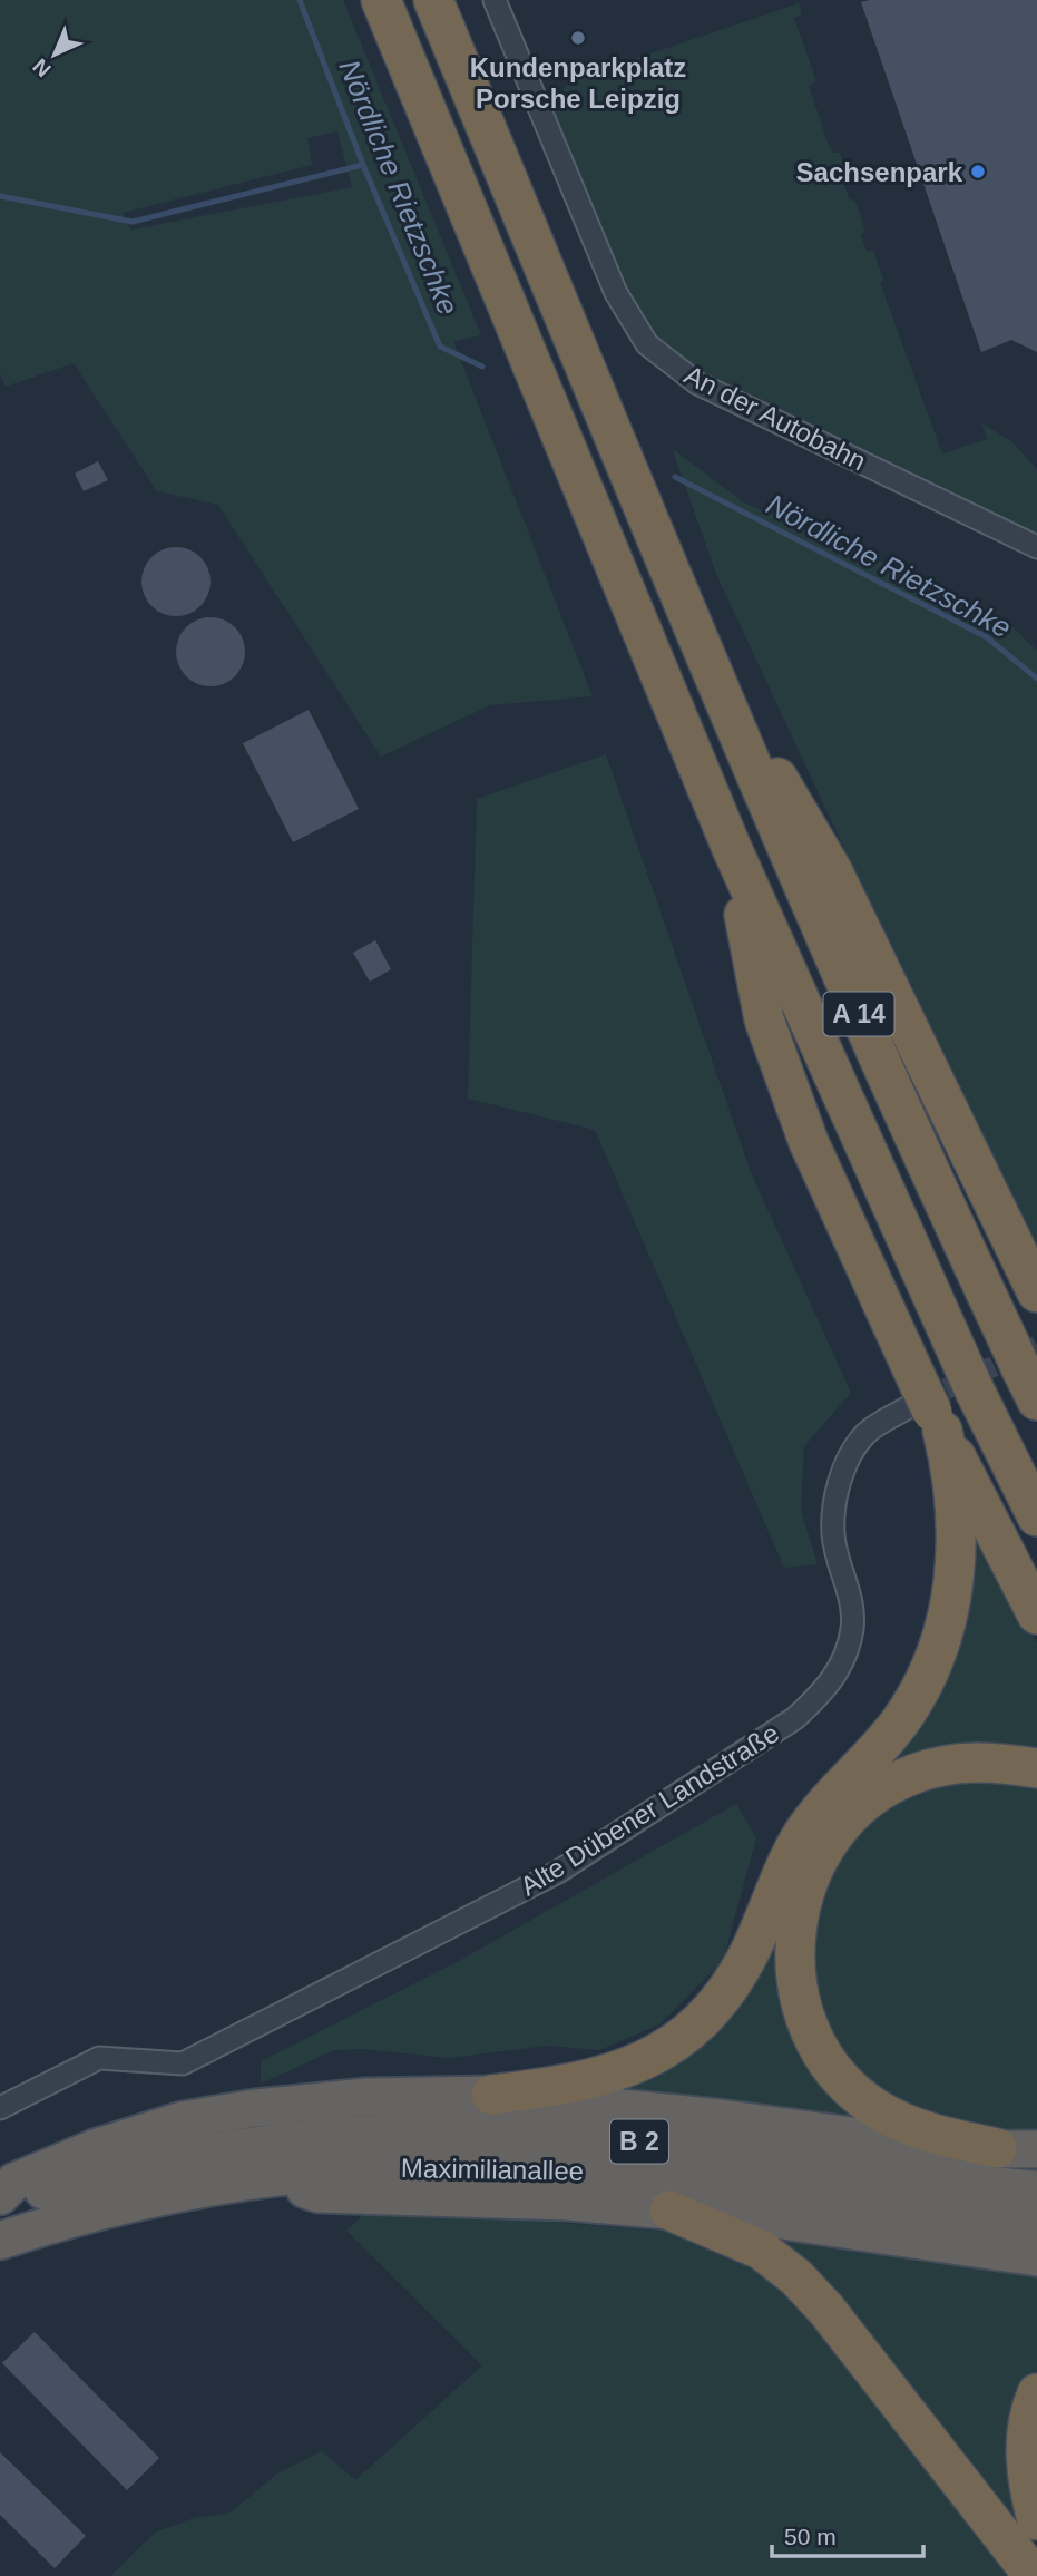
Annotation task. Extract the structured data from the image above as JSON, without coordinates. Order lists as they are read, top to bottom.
{
  "streets": {
    "highway": ["A 14", "B 2", "Maximilianallee"],
    "street": ["An der Autobahn", "Alte Dübener Landstraße"]
  },
  "water": ["Nördliche Rietzschke"],
  "places": ["Kundenparkplatz Porsche Leipzig", "Sachsenpark"],
  "scale_bar": "50 m",
  "north": "bottom left"
}
